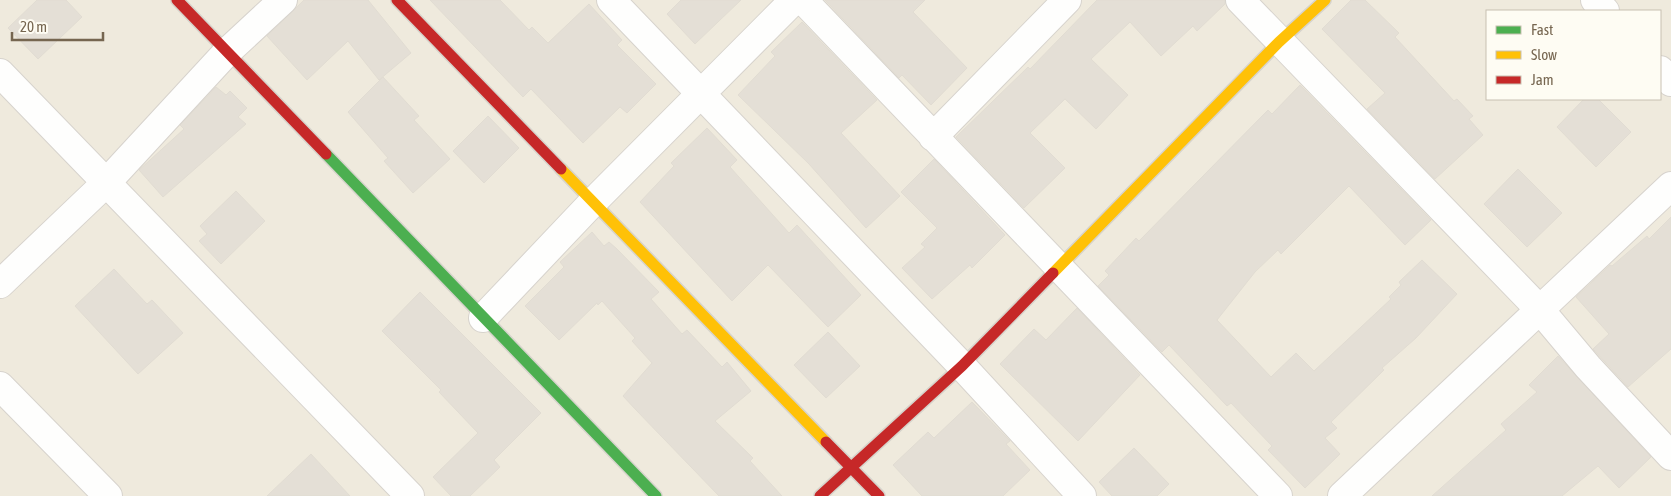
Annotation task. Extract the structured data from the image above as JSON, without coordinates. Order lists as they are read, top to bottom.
{
  "legend": ["Fast", "Slow", "Jam"],
  "scale_bar": "20 m"
}
